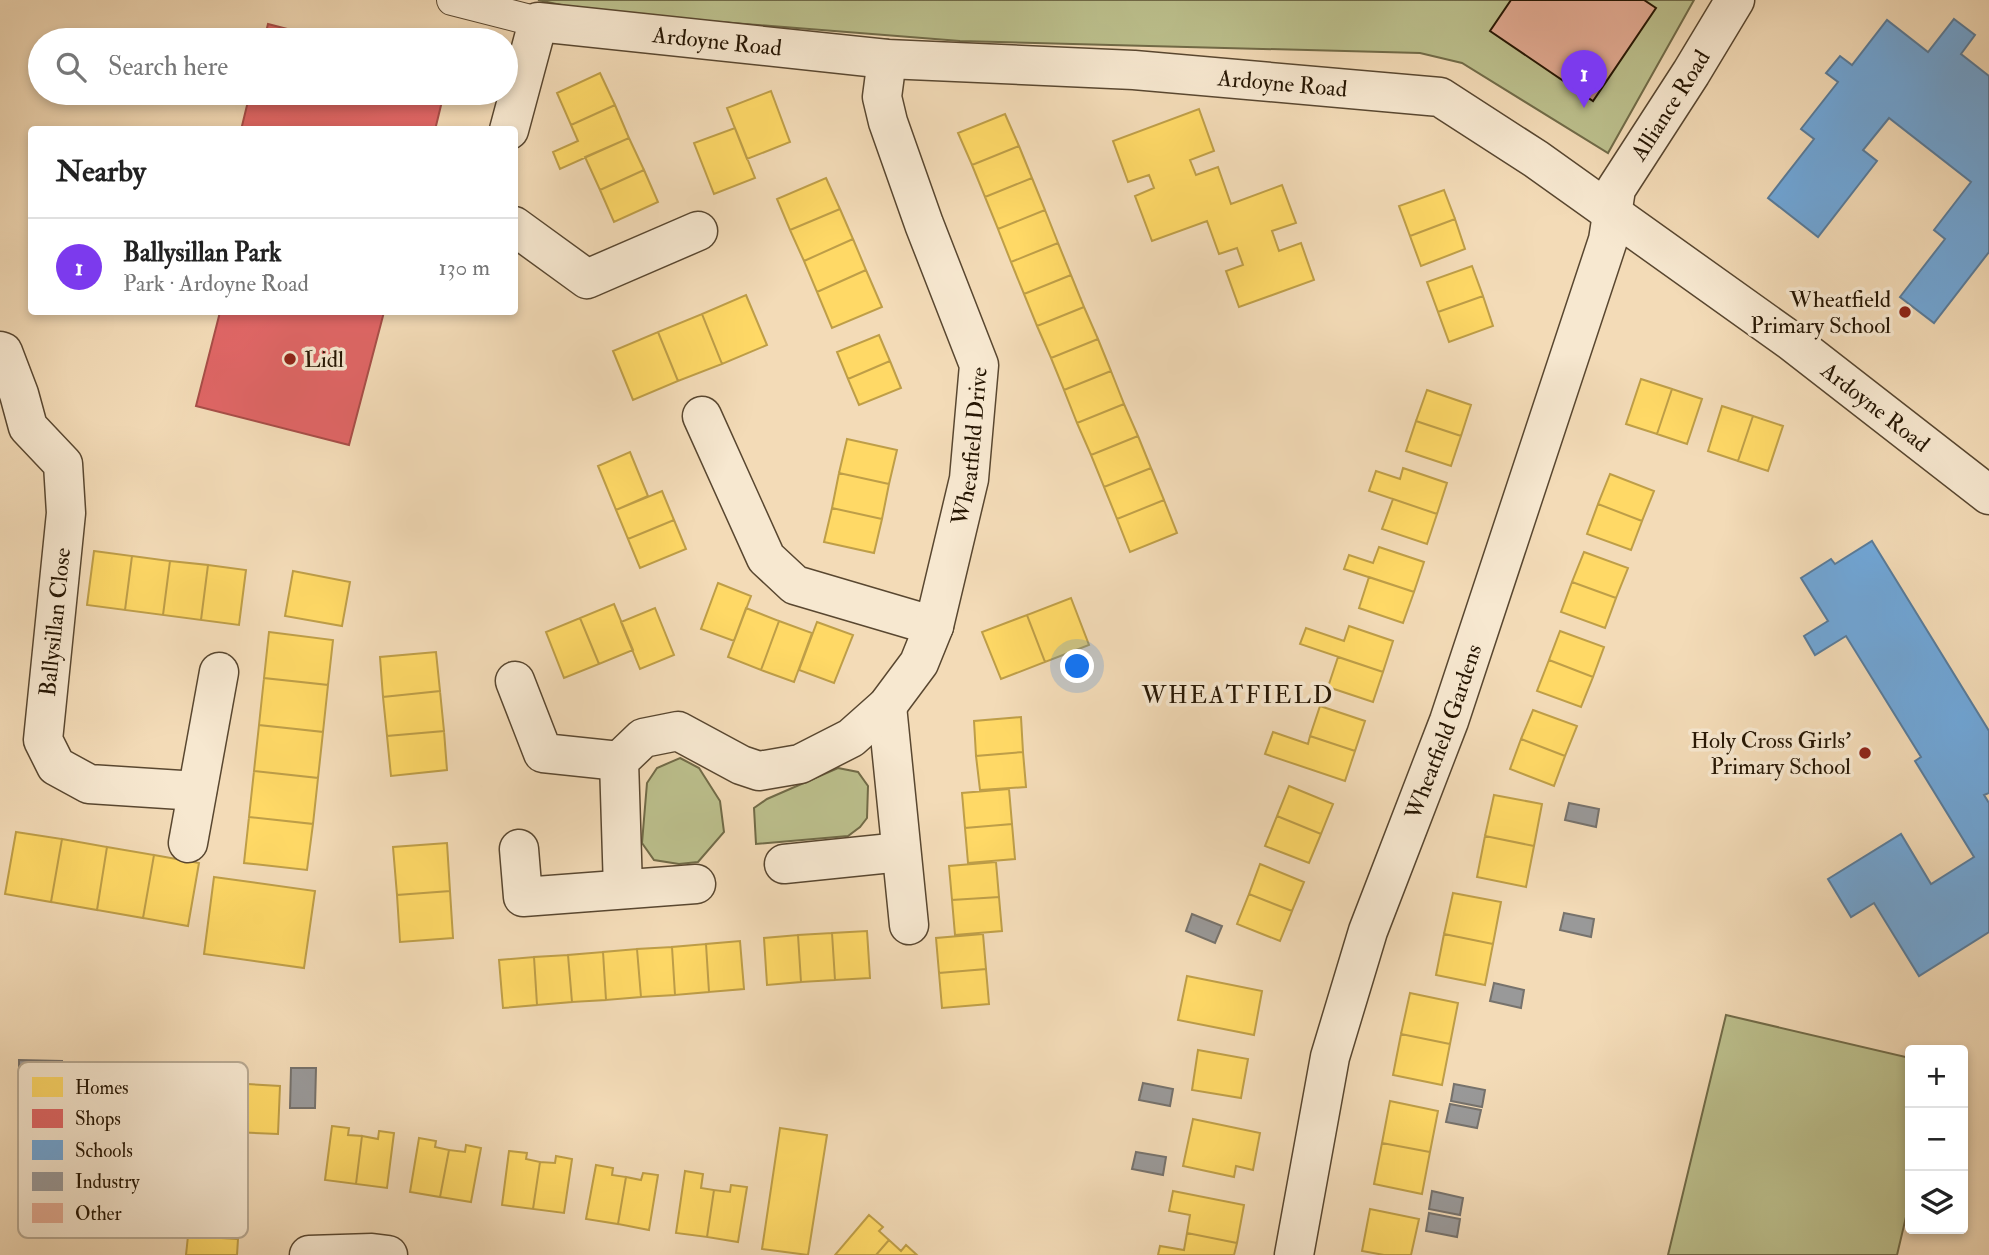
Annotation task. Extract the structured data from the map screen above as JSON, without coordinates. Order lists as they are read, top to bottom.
{
  "streets": {
    "street": [
      "Ardoyne Road",
      "Alliance Road",
      "Wheatfield Drive",
      "Ballysillan Close",
      "Wheatfield Gardens"
    ]
  },
  "crossings": [
    ["Ardoyne Road", "Alliance Road"],
    ["Ardoyne Road", "Wheatfield Drive"],
    ["Ardoyne Road", "Wheatfield Gardens"],
    ["Alliance Road", "Wheatfield Gardens"]
  ],
  "districts": ["WHEATFIELD"],
  "places": ["Wheatfield Primary School", "Lidl", "Holy Cross Girls' Primary School"],
  "legend": [
    "Homes",
    "Shops",
    "Schools",
    "Industry",
    "Other"
  ],
  "page": {
    "search": "Search here",
    "pins": "1",
    "heading": "Nearby",
    "list": [
      {
        "mark": "1",
        "name": "Ballysillan Park",
        "note": "Park · Ardoyne Road",
        "value": "130 m"
      }
    ],
    "map_buttons": ["+", "−"]
  }
}
